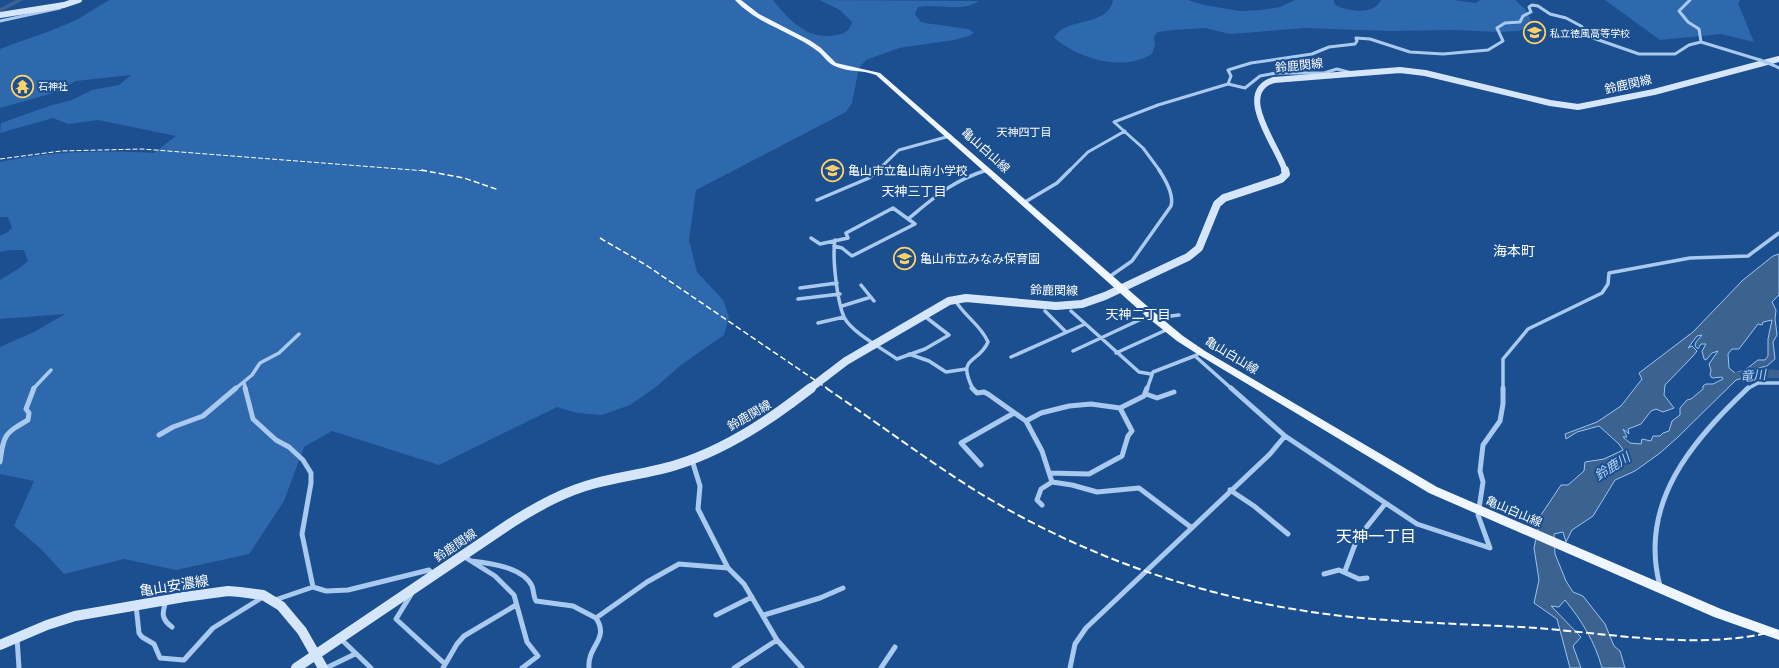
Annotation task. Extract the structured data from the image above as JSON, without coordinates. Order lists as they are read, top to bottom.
{
  "streets": {
    "main road": ["鈴鹿関線", "亀山白山線", "亀山安濃線"]
  },
  "crossings": [
    ["鈴鹿関線", "亀山白山線"],
    ["鈴鹿関線", "亀山安濃線"]
  ],
  "districts": [
    "天神四丁目",
    "天神三丁目",
    "海本町",
    "天神二丁目",
    "天神一丁目"
  ],
  "water": ["竜川", "鈴鹿川"],
  "places": {
    "school or university": ["私立徳風高等学校", "亀山市立亀山南小学校", "亀山市立みなみ保育園"],
    "temple": ["石神社"]
  }
}
